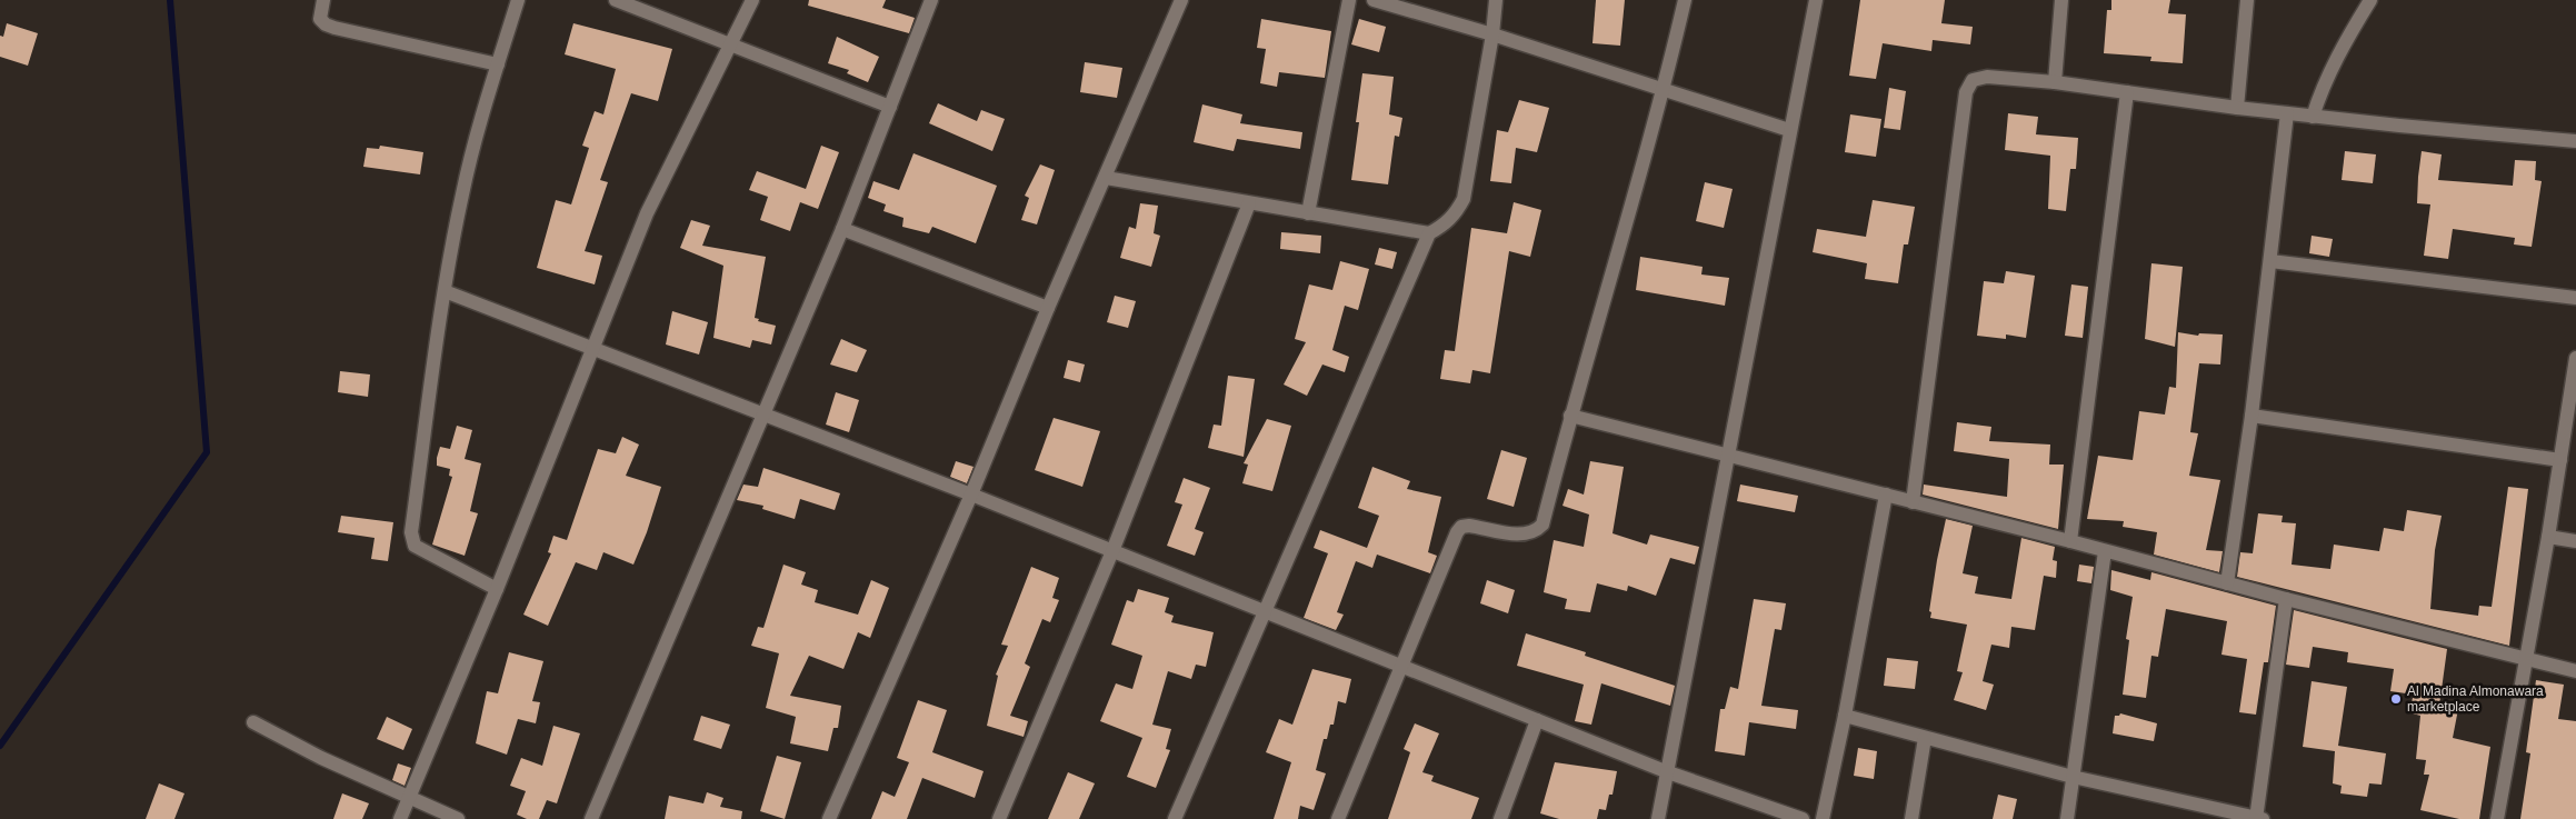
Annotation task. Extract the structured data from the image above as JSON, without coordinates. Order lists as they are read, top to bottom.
{
  "places": ["Al Madina Almonawara marketplace"]
}
